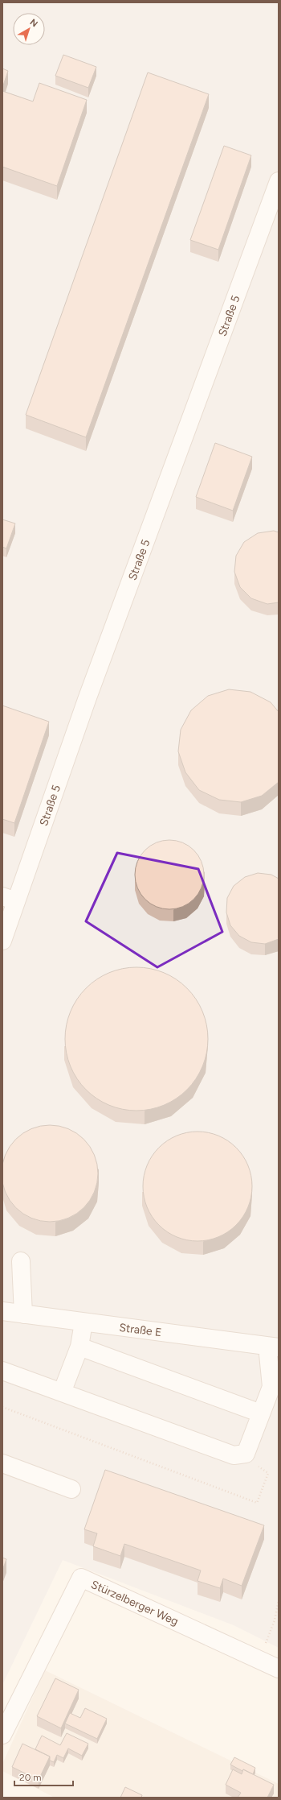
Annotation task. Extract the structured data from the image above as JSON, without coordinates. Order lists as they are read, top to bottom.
{
  "streets": {
    "street": ["Straße 5", "Straße E", "Stürzelberger Weg"]
  },
  "scale_bar": "20 m",
  "north": "top right"
}
